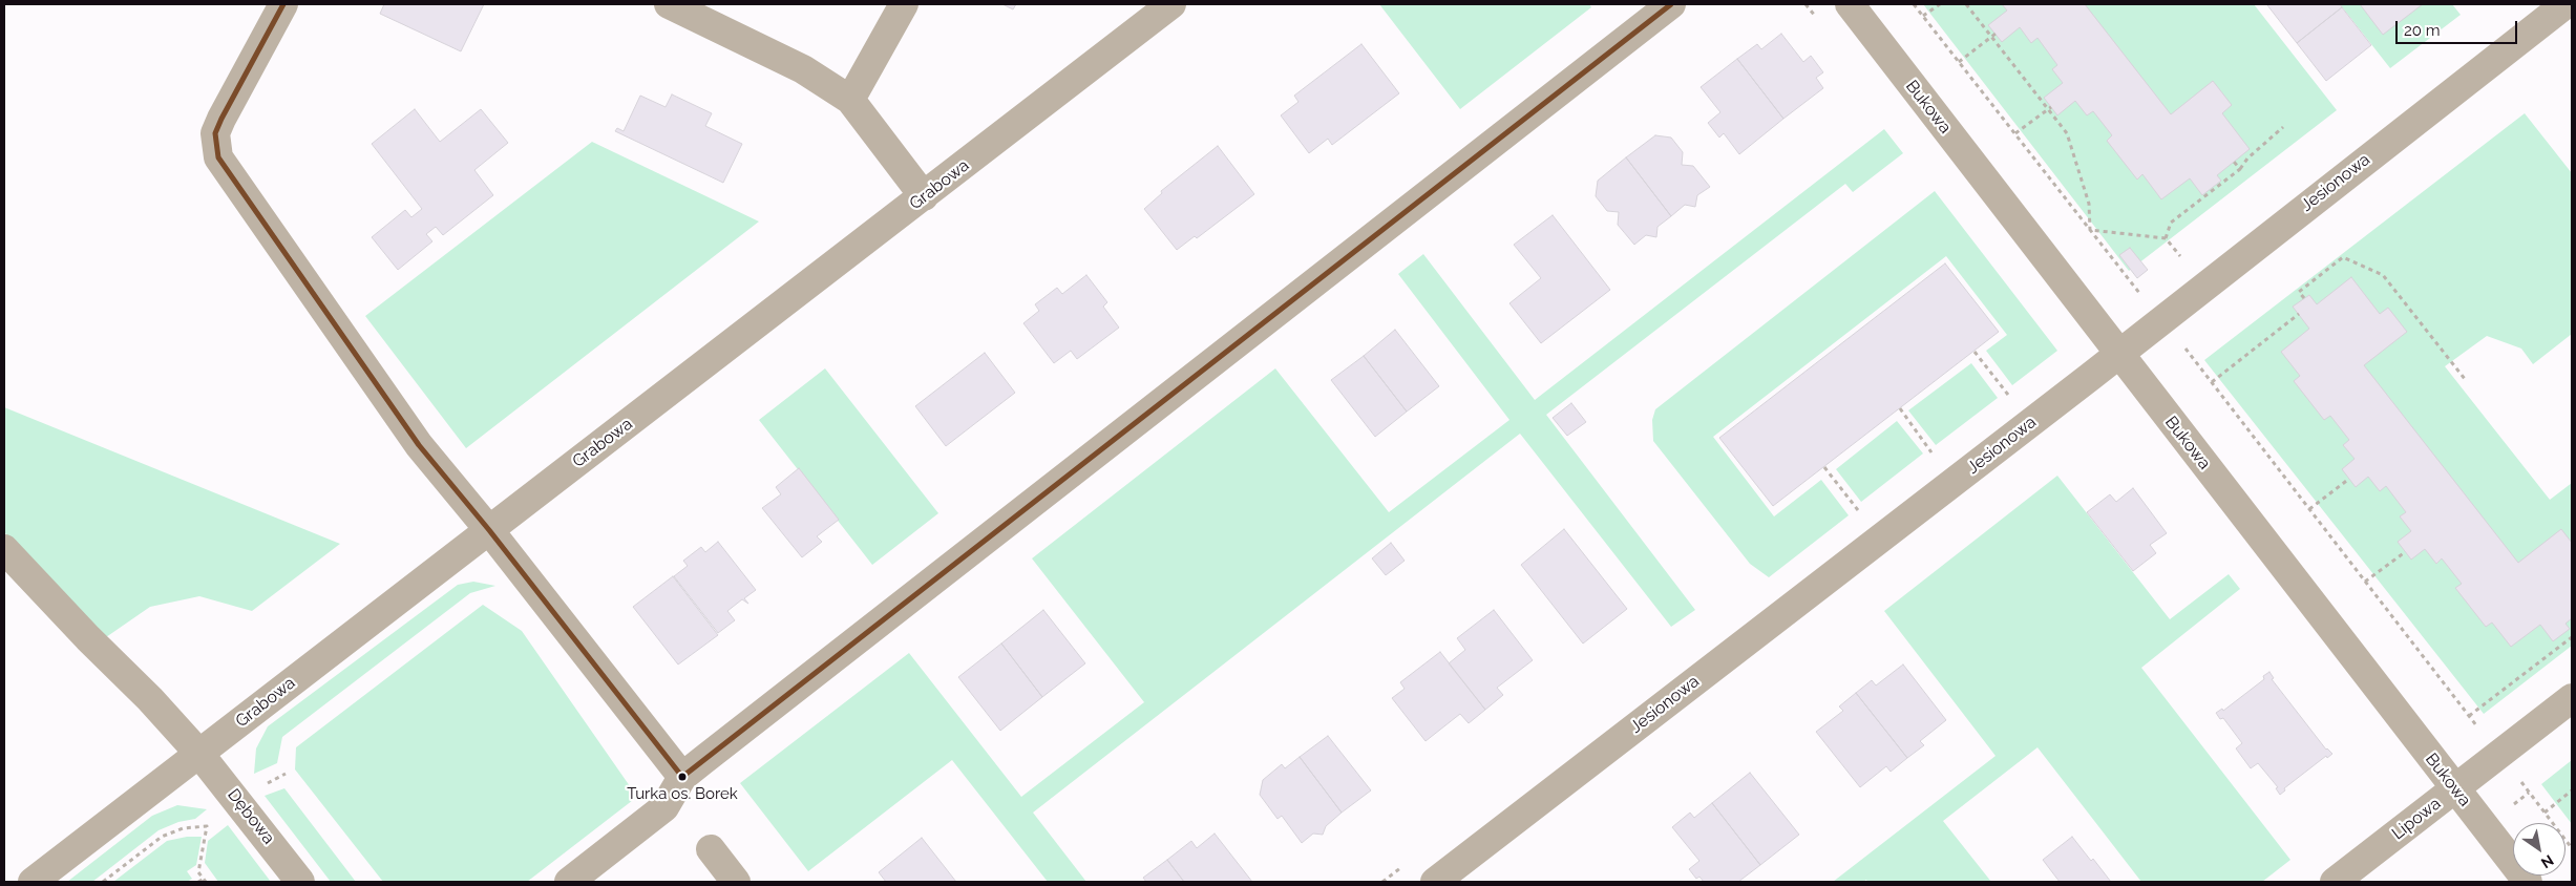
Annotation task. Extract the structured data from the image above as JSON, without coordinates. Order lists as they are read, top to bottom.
{
  "streets": {
    "street": [
      "Bukowa",
      "Jesionowa",
      "Grabowa",
      "Dębowa",
      "Lipowa"
    ]
  },
  "crossings": [
    ["Bukowa", "Jesionowa"],
    ["Bukowa", "Lipowa"],
    ["Grabowa", "Dębowa"]
  ],
  "places": ["Turka os. Borek"],
  "scale_bar": "20 m",
  "north": "bottom right"
}
